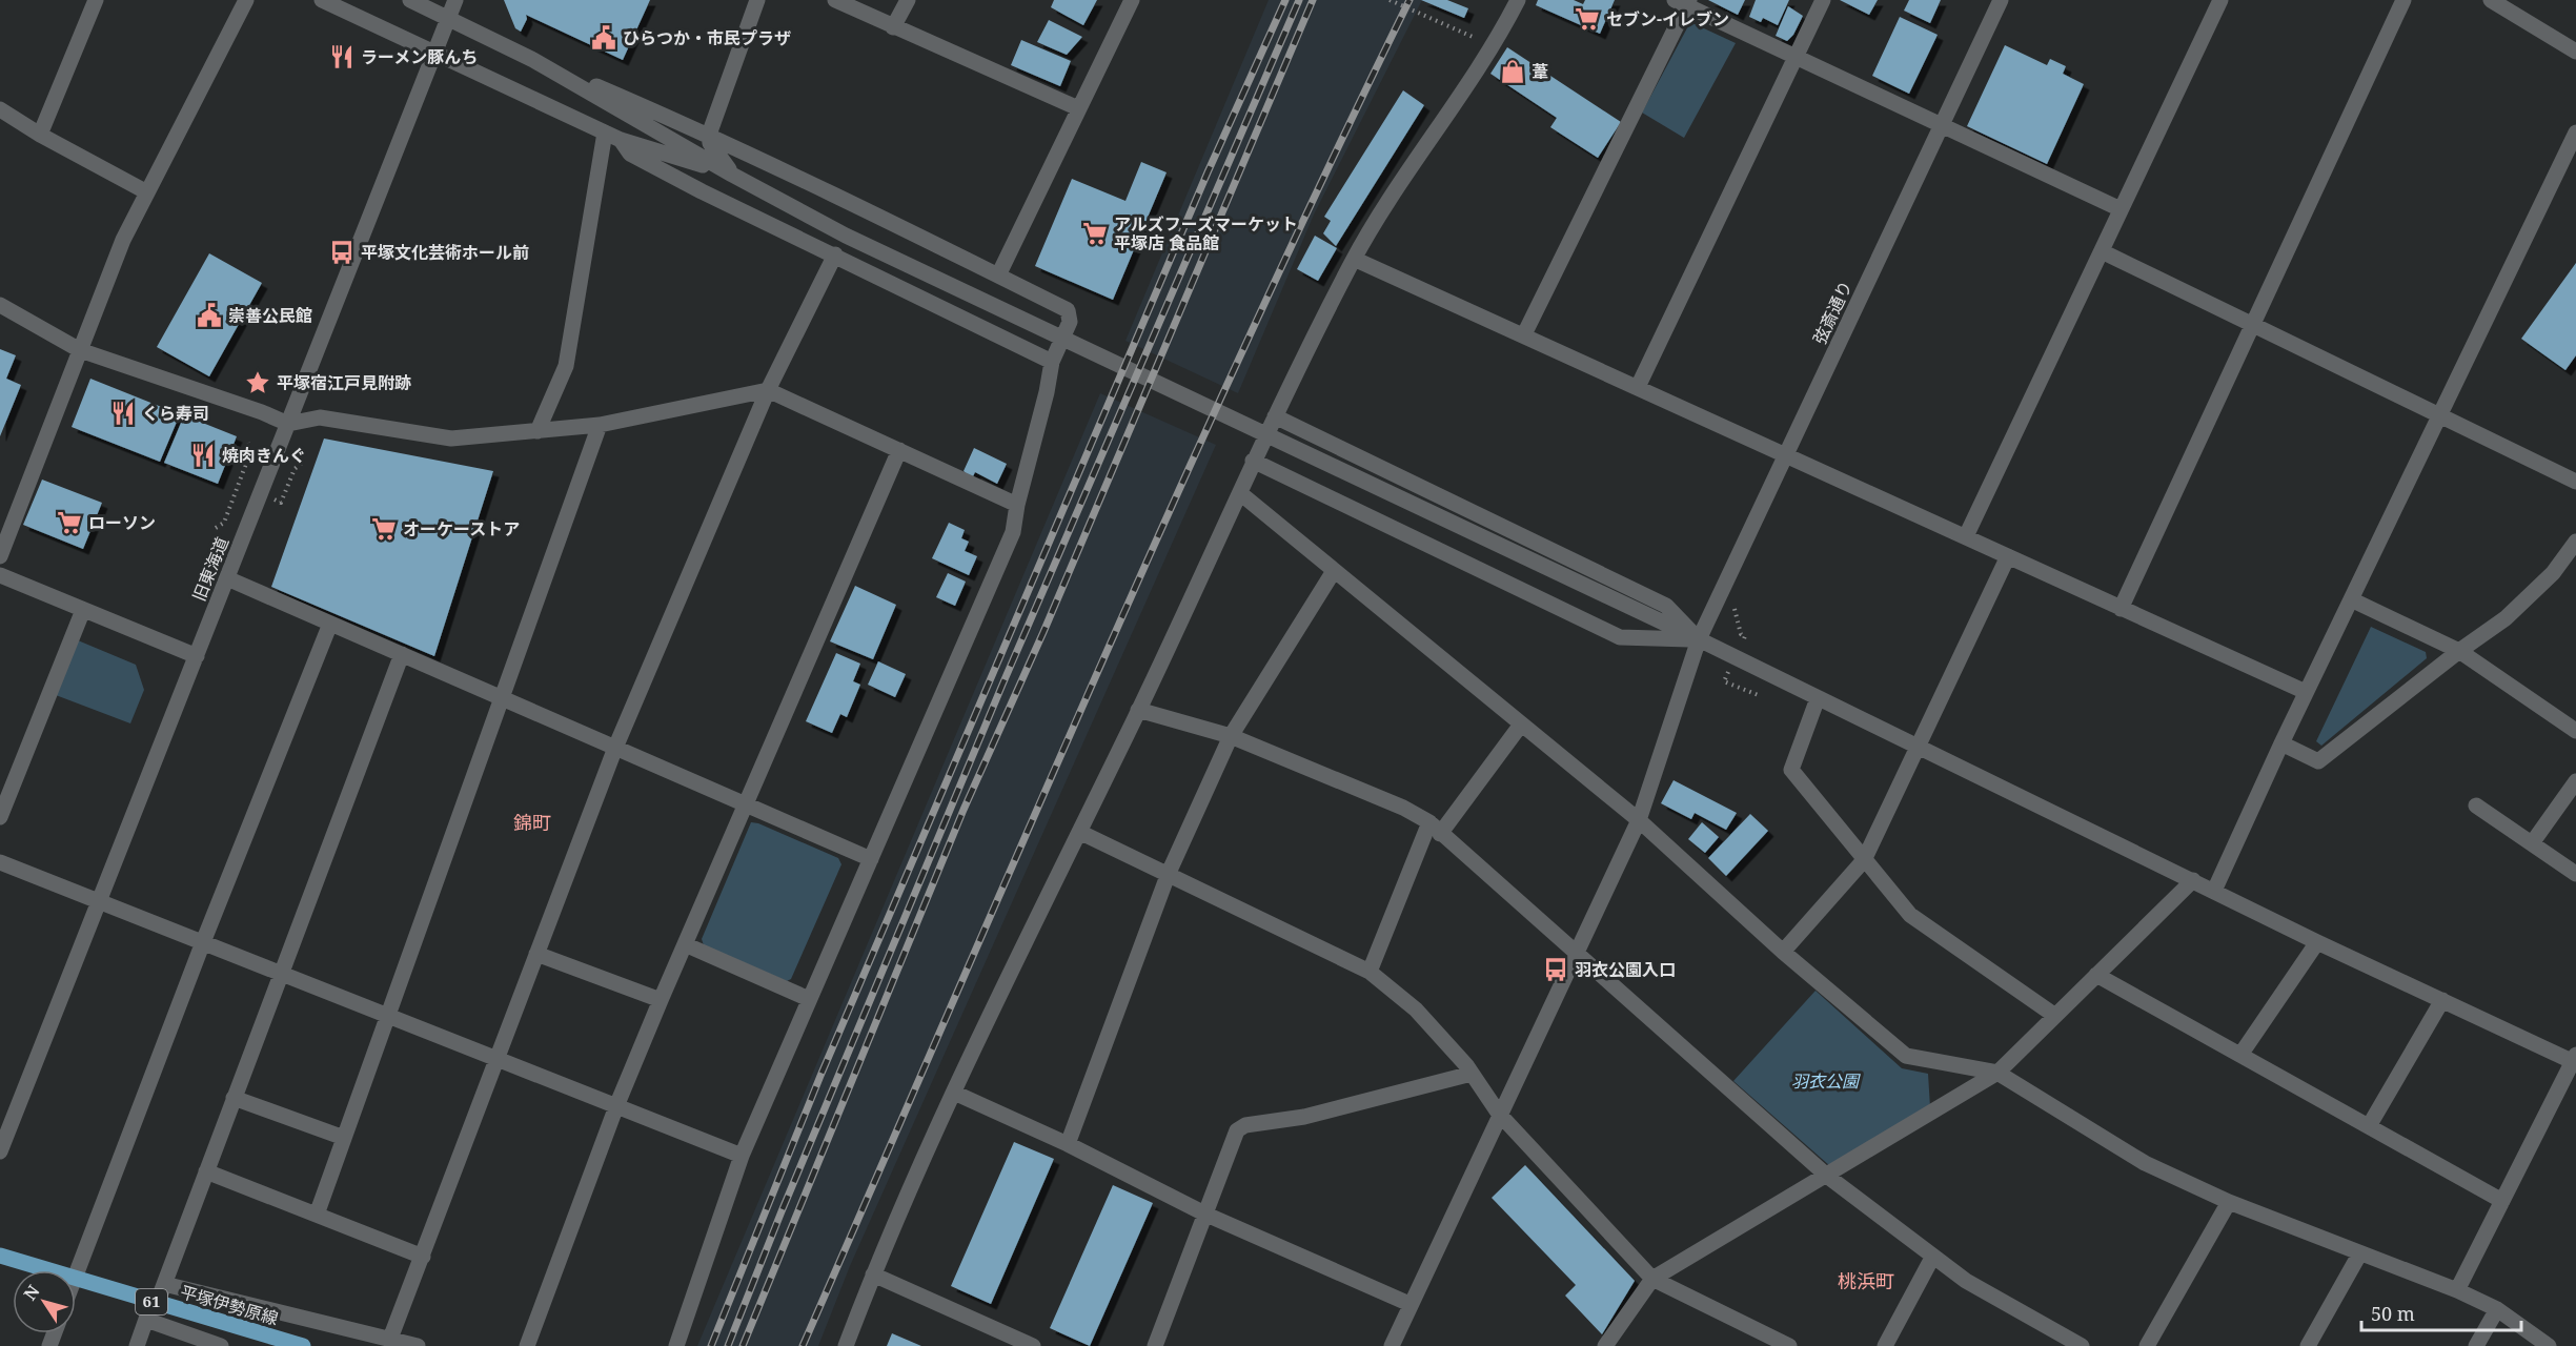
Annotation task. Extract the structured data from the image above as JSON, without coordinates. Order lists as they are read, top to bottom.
{
  "streets": {
    "main road": ["61", "平塚伊勢原線"],
    "street": ["弦斎通り", "旧東海道"]
  },
  "districts": ["錦町", "桃浜町"],
  "parks": ["羽衣公園"],
  "places": {
    "supermarket": [
      "セブン-イレブン",
      "アルズフーズマーケット 平塚店 食品館",
      "ローソン",
      "オーケーストア"
    ],
    "public building": ["ひらつか・市民プラザ", "崇善公民館"],
    "restaurant": ["ラーメン豚んち", "くら寿司", "焼肉きんぐ"],
    "shop": ["葦"],
    "bus stop": ["平塚文化芸術ホール前", "羽衣公園入口"],
    "place": ["平塚宿江戸見附跡"]
  },
  "scale_bar": "50 m",
  "north": "top left"
}
